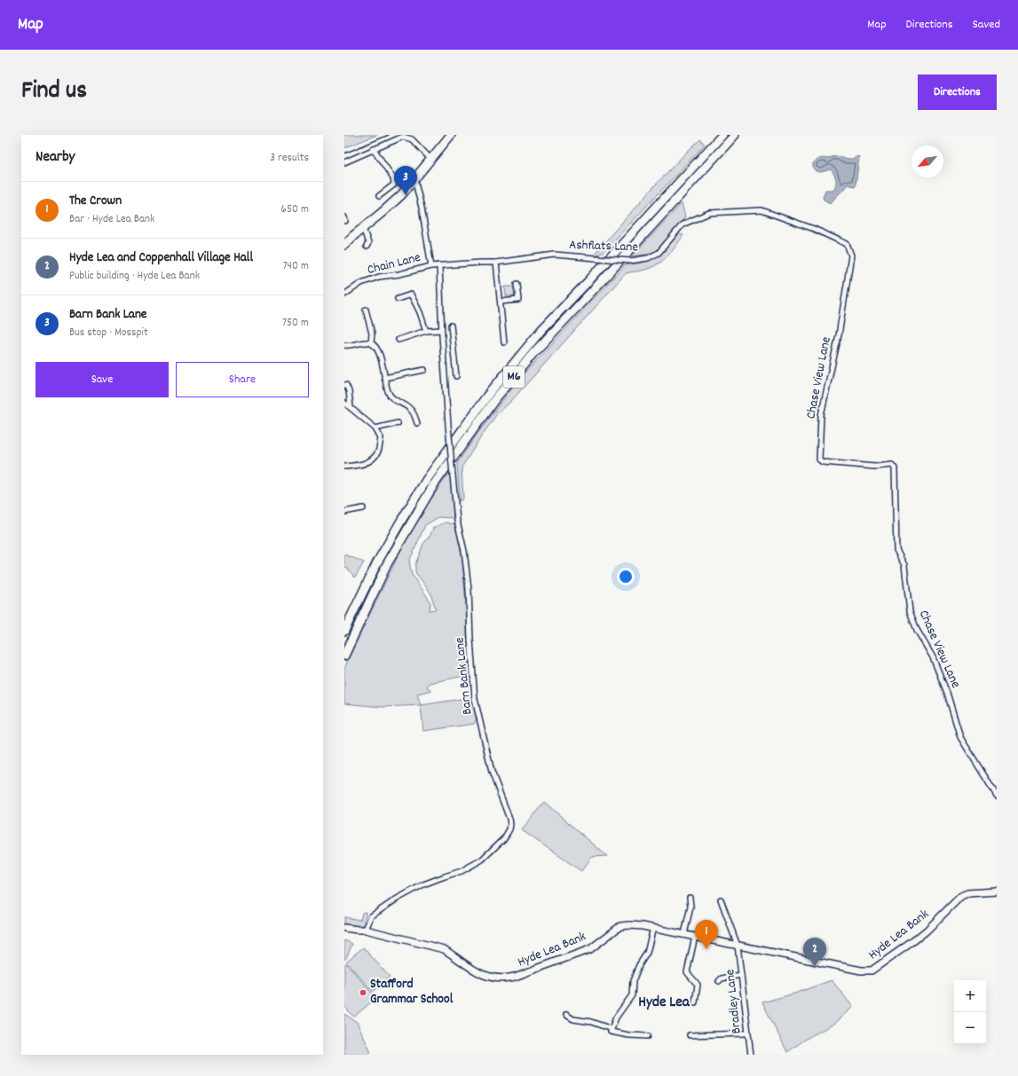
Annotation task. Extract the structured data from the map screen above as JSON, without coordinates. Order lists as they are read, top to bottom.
{
  "streets": {
    "highway": ["M6"],
    "street": [
      "Ashflats Lane",
      "Chain Lane",
      "Chase View Lane",
      "Barn Bank Lane",
      "Hyde Lea Bank",
      "Bradley Lane"
    ]
  },
  "crossings": [
    ["Ashflats Lane", "Chain Lane"],
    ["Ashflats Lane", "Chase View Lane"],
    ["Ashflats Lane", "Barn Bank Lane"],
    ["Barn Bank Lane", "Hyde Lea Bank"],
    ["Hyde Lea Bank", "Bradley Lane"]
  ],
  "districts": ["Hyde Lea"],
  "places": ["Stafford Grammar School"],
  "north": "bottom left",
  "page": {
    "header": "Map",
    "nav": ["Map", "Directions", "Saved"],
    "title": "Find us",
    "buttons": [
      "Directions",
      ["Save", "Share"]
    ],
    "heading": ["Nearby", "3 results"],
    "pins": ["3", "1", "2"],
    "list": [
      {
        "mark": "1",
        "name": "The Crown",
        "note": "Bar · Hyde Lea Bank",
        "value": "650 m"
      },
      {
        "mark": "2",
        "name": "Hyde Lea and Coppenhall Village Hall",
        "note": "Public building · Hyde Lea Bank",
        "value": "740 m"
      },
      {
        "mark": "3",
        "name": "Barn Bank Lane",
        "note": "Bus stop · Mosspit",
        "value": "750 m"
      }
    ],
    "map_buttons": ["+", "−"]
  }
}
